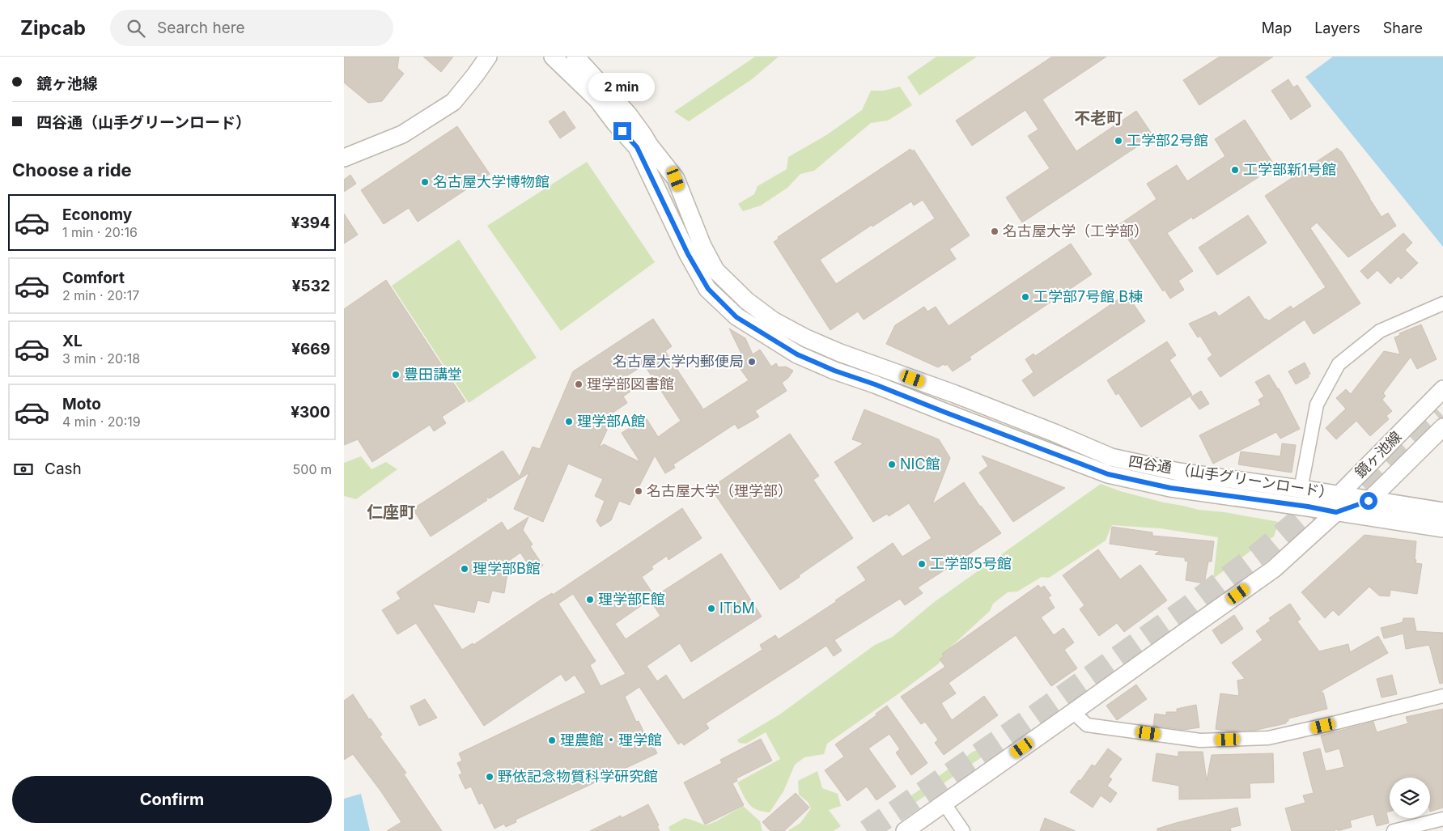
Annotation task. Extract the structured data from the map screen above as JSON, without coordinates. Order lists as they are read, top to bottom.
{
  "streets": {
    "street": ["鏡ヶ池線", "四谷通 （山手グリーンロード）"]
  },
  "crossings": [
    ["鏡ヶ池線", "四谷通 （山手グリーンロード）"]
  ],
  "districts": ["不老町", "仁座町"],
  "places": [
    "工学部2号館",
    "工学部新1号館",
    "名古屋大学博物館",
    "名古屋大学（工学部）",
    "工学部7号館 B棟",
    "名古屋大学内郵便局",
    "豊田講堂",
    "理学部図書館",
    "理学部A館",
    "NIC館",
    "名古屋大学（理学部）",
    "工学部5号館",
    "理学部B館",
    "理学部E館",
    "ITbM",
    "理農館・理学館",
    "野依記念物質科学研究館"
  ],
  "page": {
    "header": "Zipcab",
    "search": "Search here",
    "nav": ["Map", "Layers", "Share"],
    "banner": ["鏡ヶ池線", "四谷通（山手グリーンロード）"],
    "bubble": "2 min",
    "heading": "Choose a ride",
    "list": [
      {
        "name": "Economy",
        "note": "1 min · 20:16",
        "value": "¥394"
      },
      {
        "name": "Comfort",
        "note": "2 min · 20:17",
        "value": "¥532"
      },
      {
        "name": "XL",
        "note": "3 min · 20:18",
        "value": "¥669"
      },
      {
        "name": "Moto",
        "note": "4 min · 20:19",
        "value": "¥300"
      }
    ],
    "pay": ["Cash", "500 m"],
    "buttons": "Confirm"
  }
}
